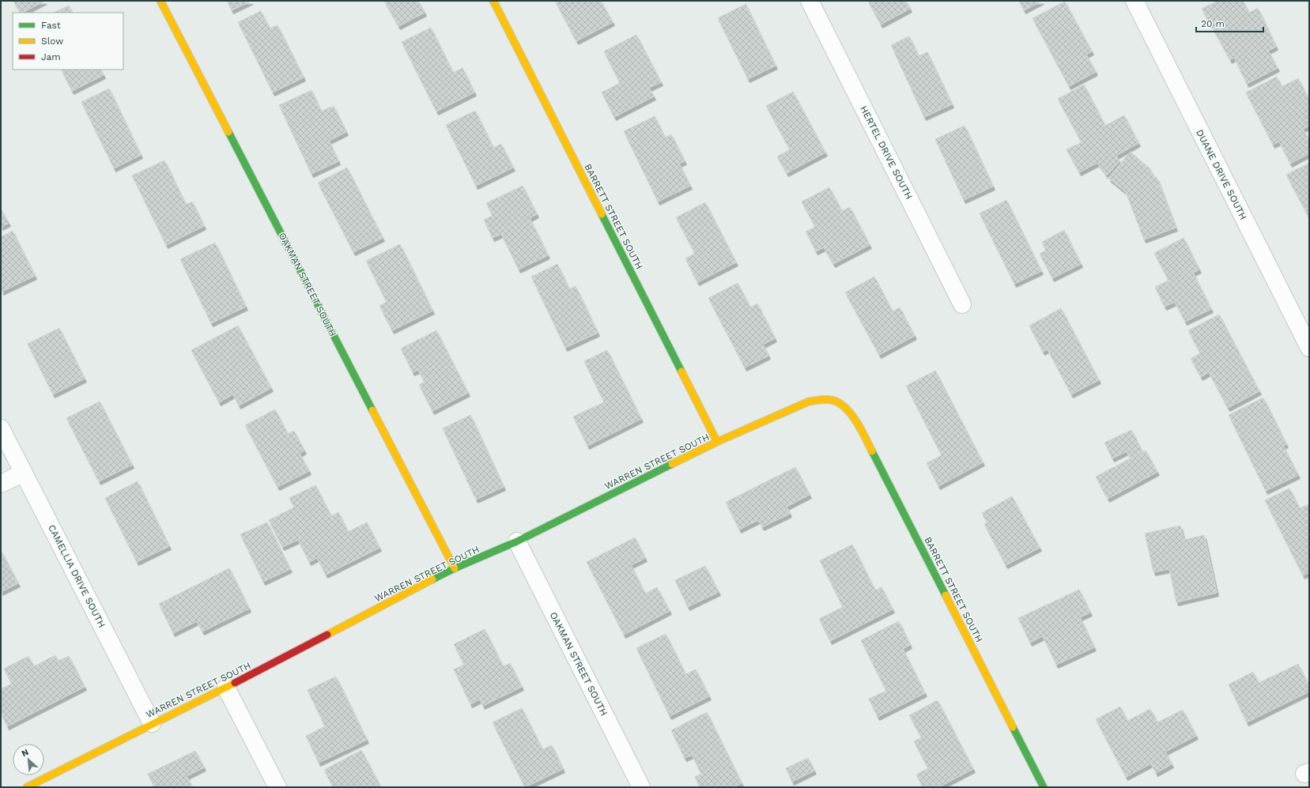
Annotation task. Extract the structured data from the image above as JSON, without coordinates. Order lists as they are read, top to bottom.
{
  "streets": {
    "street": [
      "HERTEL DRIVE SOUTH",
      "DUANE DRIVE SOUTH",
      "BARRETT STREET SOUTH",
      "OAKMAN STREET SOUTH",
      "WARREN STREET SOUTH",
      "CAMELLIA DRIVE SOUTH"
    ]
  },
  "crossings": [
    ["BARRETT STREET SOUTH", "WARREN STREET SOUTH"],
    ["OAKMAN STREET SOUTH", "WARREN STREET SOUTH"],
    ["WARREN STREET SOUTH", "CAMELLIA DRIVE SOUTH"]
  ],
  "legend": ["Fast", "Slow", "Jam"],
  "scale_bar": "20 m",
  "north": "top left"
}
